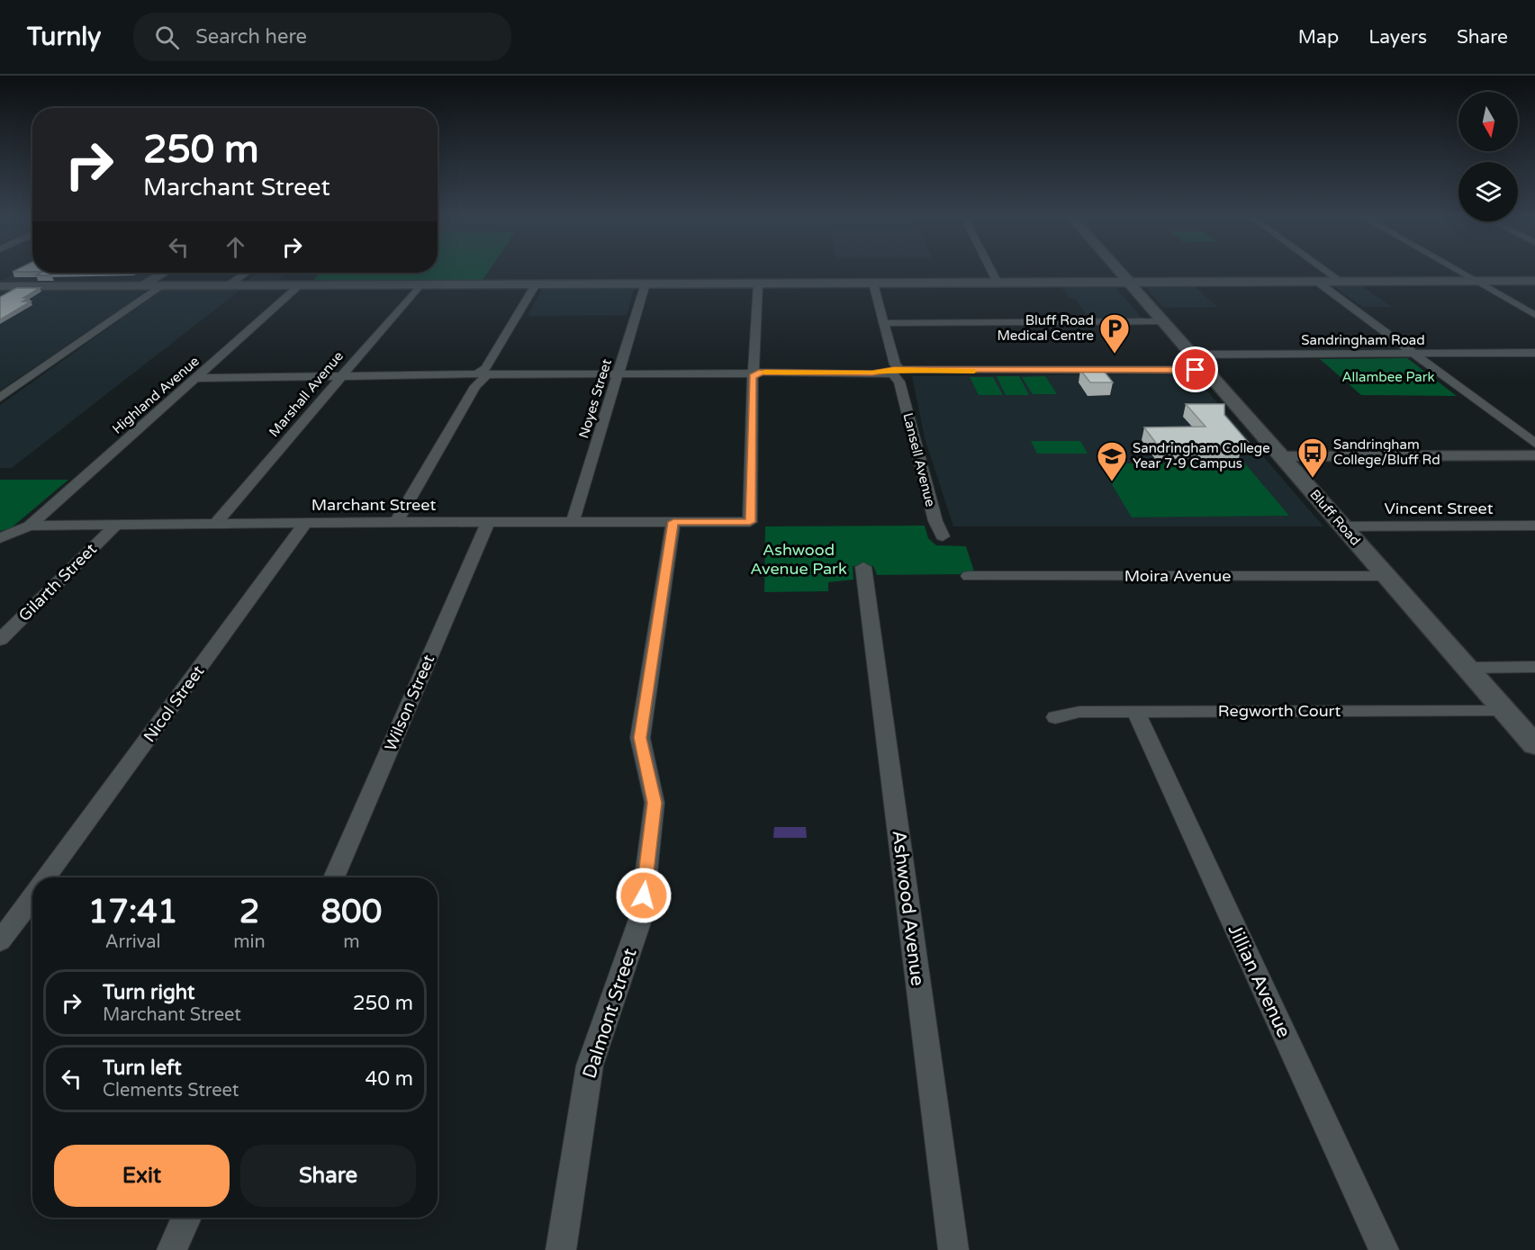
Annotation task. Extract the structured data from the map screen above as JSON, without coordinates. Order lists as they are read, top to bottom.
{
  "streets": {
    "main road": ["Bluff Road"],
    "street": [
      "Sandringham Road",
      "Marshall Avenue",
      "Highland Avenue",
      "Noyes Street",
      "Lansell Avenue",
      "Marchant Street",
      "Vincent Street",
      "Moira Avenue",
      "Gilarth Street",
      "Wilson Street",
      "Nicol Street",
      "Regworth Court",
      "Ashwood Avenue",
      "Jillian Avenue",
      "Dalmont Street"
    ]
  },
  "crossings": [
    ["Sandringham Road", "Bluff Road"],
    ["Marshall Avenue", "Marchant Street"],
    ["Highland Avenue", "Marchant Street"],
    ["Noyes Street", "Marchant Street"],
    ["Marchant Street", "Gilarth Street"],
    ["Marchant Street", "Wilson Street"],
    ["Marchant Street", "Nicol Street"],
    ["Marchant Street", "Dalmont Street"],
    ["Vincent Street", "Bluff Road"],
    ["Bluff Road", "Moira Avenue"],
    ["Bluff Road", "Regworth Court"],
    ["Regworth Court", "Jillian Avenue"]
  ],
  "parks": ["Allambee Park", "Ashwood Avenue Park"],
  "places": {
    "parking": ["Bluff Road Medical Centre"],
    "bus stop": ["Sandringham College/Bluff Rd"],
    "school or university": ["Sandringham College Year 7-9 Campus"]
  },
  "north": "bottom",
  "page": {
    "header": "Turnly",
    "search": "Search here",
    "nav": ["Map", "Layers", "Share"],
    "turn": ["250 m", "Marchant Street"],
    "eta": [
      "17:41",
      "Arrival",
      "2",
      "min",
      "800",
      "m"
    ],
    "list": [
      {
        "name": "Turn right",
        "note": "Marchant Street",
        "value": "250 m"
      },
      {
        "name": "Turn left",
        "note": "Clements Street",
        "value": "40 m"
      }
    ],
    "buttons": ["Exit", "Share"]
  }
}
